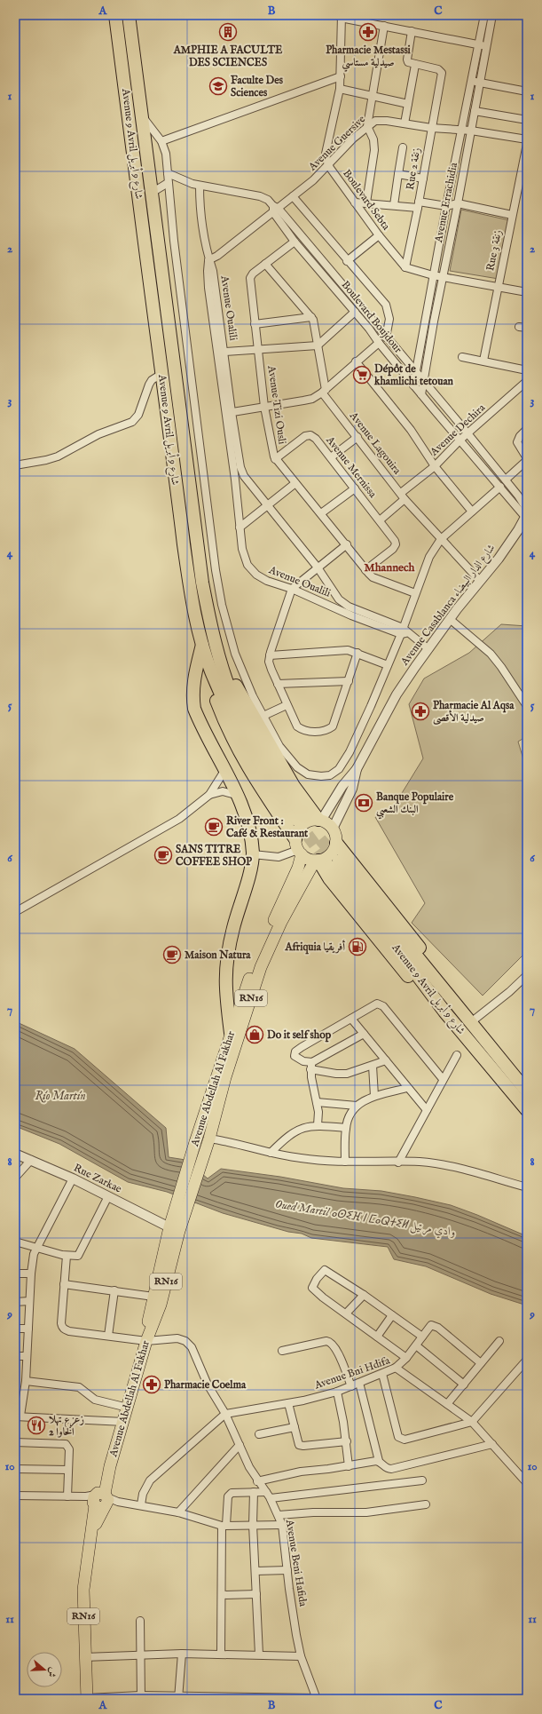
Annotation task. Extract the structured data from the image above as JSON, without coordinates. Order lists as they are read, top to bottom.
{
  "streets": {
    "highway": ["Avenue 9 Avril شارع 9 أبريل"],
    "main road": ["RN16", "Avenue Abdellah Al Fakhar"],
    "street": [
      "Avenue Guersive",
      "Rue 2 زنقة",
      "Boulevard Sebta",
      "Avenue Errachidia",
      "Rue 3 زنقة",
      "Avenue Oualili",
      "Boulevard Boujdour",
      "Avenue Tizi Ousli",
      "Avenue Dechira",
      "Avenue Lagouira",
      "Avenue Mernissa",
      "Avenue Casablanca شارع الدار البيضاء",
      "Rue Zarkae",
      "Avenue Bni Hdifa",
      "Avenue Beni Hafida"
    ]
  },
  "crossings": [
    ["Avenue Guersive", "Rue 2 زنقة"],
    ["Avenue Guersive", "Boulevard Sebta"],
    ["Avenue Guersive", "Avenue Errachidia"],
    ["Avenue Guersive", "Avenue Oualili"],
    ["Avenue Guersive", "Boulevard Boujdour"],
    ["Rue 2 زنقة", "Boulevard Sebta"],
    ["Avenue Errachidia", "Boulevard Boujdour"],
    ["Boulevard Boujdour", "Avenue Tizi Ousli"],
    ["Boulevard Boujdour", "Avenue Dechira"],
    ["Boulevard Boujdour", "Avenue Casablanca شارع الدار البيضاء"],
    ["Avenue Tizi Ousli", "Avenue Mernissa"],
    ["Avenue Dechira", "Avenue Lagouira"],
    ["Avenue Dechira", "Avenue Mernissa"],
    ["Avenue Lagouira", "Avenue Casablanca شارع الدار البيضاء"],
    ["Avenue Casablanca شارع الدار البيضاء", "RN16"],
    ["Avenue Casablanca شارع الدار البيضاء", "Avenue Abdellah Al Fakhar"],
    ["RN16", "Avenue Abdellah Al Fakhar"],
    ["Avenue Abdellah Al Fakhar", "Rue Zarkae"],
    ["Avenue Abdellah Al Fakhar", "Avenue Beni Hafida"],
    ["Avenue Bni Hdifa", "Avenue Beni Hafida"]
  ],
  "districts": ["Mhannech"],
  "water": ["Río Martín", "Oued Martil ⴰⵙⵉⴼ ⵏ ⵎⴰⵕⵜⵉⵍ وادي مرتيل"],
  "places": {
    "building": ["AMPHIE A FACULTE DES SCIENCES"],
    "pharmacy": ["Pharmacie Mestassi صيدلية مستاسي", "Pharmacie Al Aqsa صيدلية الأقصى", "Pharmacie Coelma"],
    "school or university": ["Faculte Des Sciences"],
    "supermarket": ["Dépôt de khamlichi tetouan"],
    "bank": ["Banque Populaire البنك الشعبي"],
    "cafe": ["River Front : Café & Restaurant", "SANS TITRE COFFEE SHOP", "Maison Natura"],
    "fuel station": ["Afriquia أفريقيا"],
    "shop": ["Do it self shop"],
    "restaurant": ["زعزع تهلا الخاوا 2"]
  },
  "north": "right",
  "grid": {
    "columns": ["A", "B", "C"],
    "rows": [
      "1",
      "2",
      "3",
      "4",
      "5",
      "6",
      "7",
      "8",
      "9",
      "10",
      "11"
    ]
  }
}
